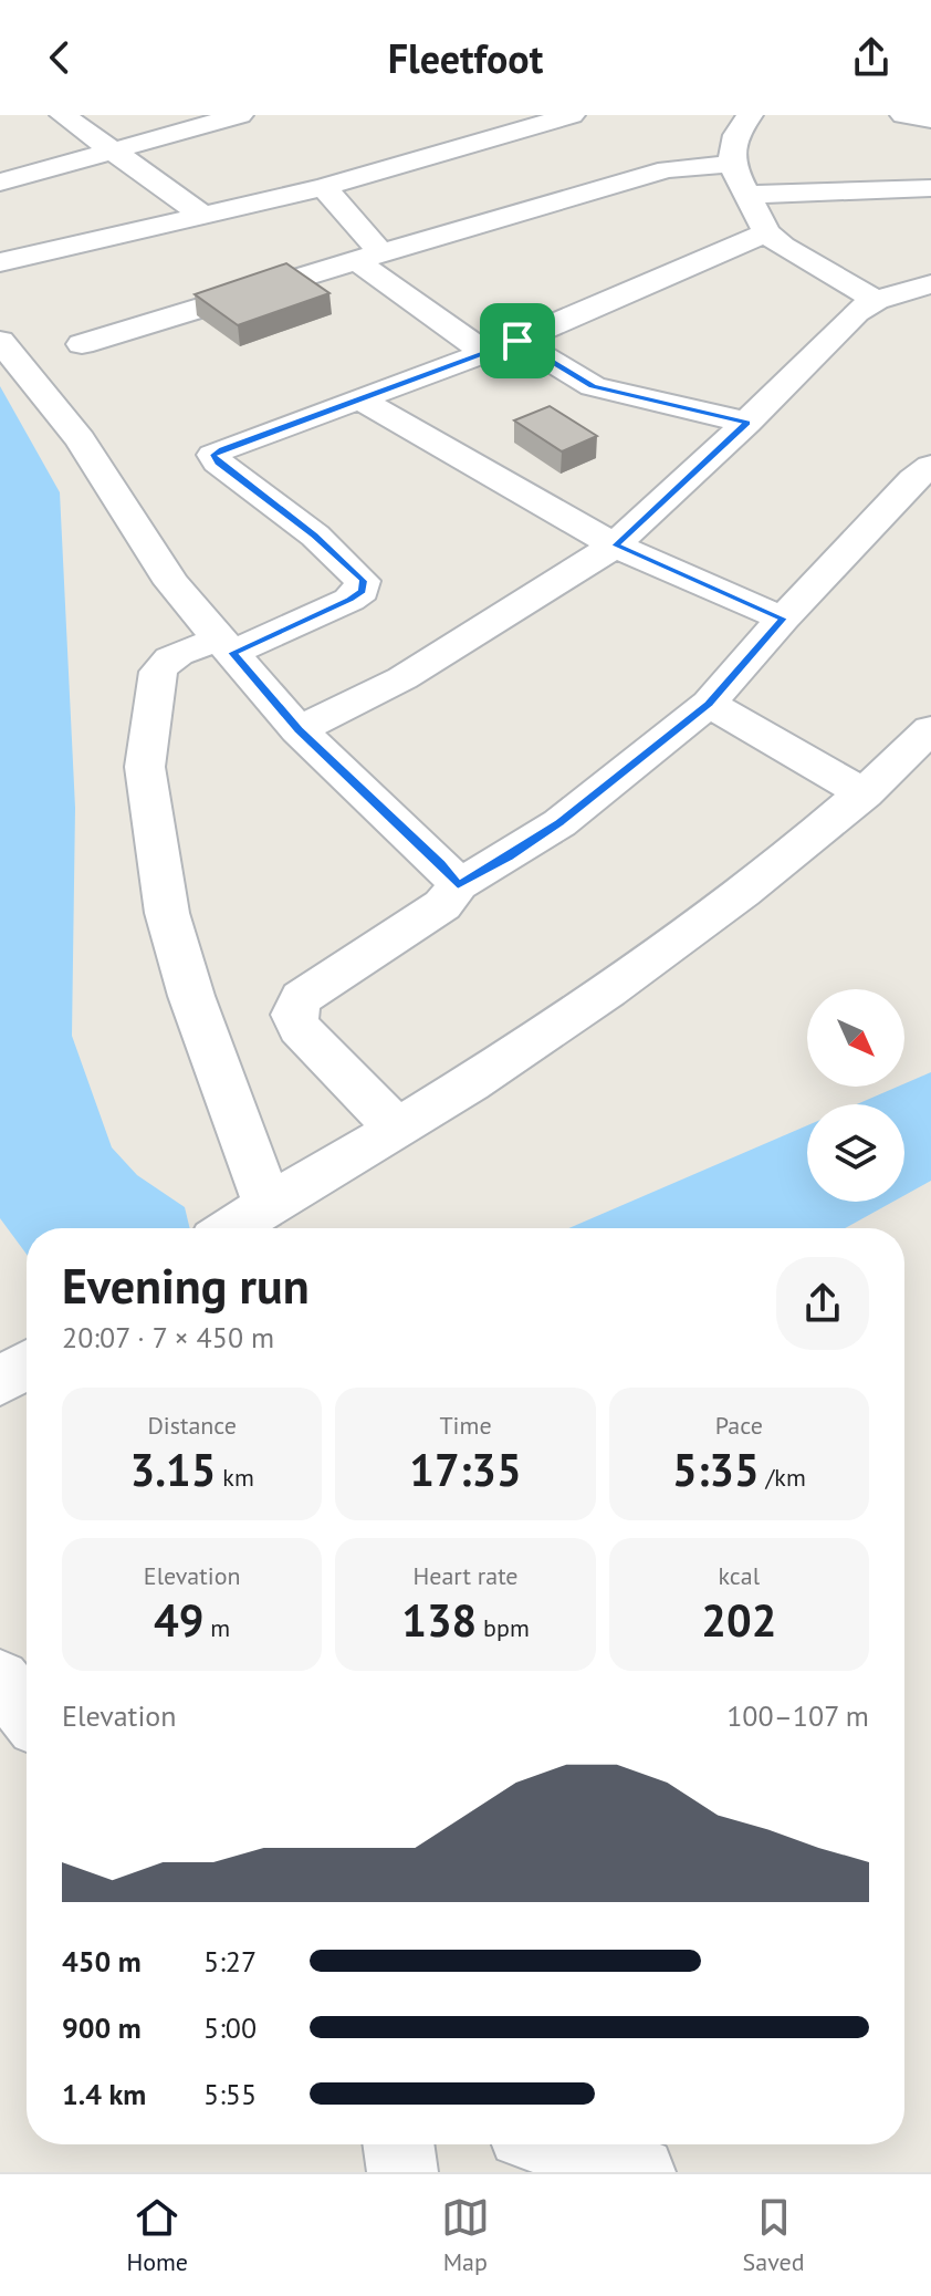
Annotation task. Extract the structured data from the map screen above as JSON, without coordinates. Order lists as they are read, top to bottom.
{
  "north": "bottom right",
  "page": {
    "header": "Fleetfoot",
    "heading": ["Evening run", "20:07 · 7 × 450 m"],
    "stats": [
      ["Distance", "3.15 km"],
      ["Time", "17:35"],
      ["Pace", "5:35 /km"],
      ["Elevation", "49 m"],
      ["Heart rate", "138 bpm"],
      ["kcal", "202"]
    ],
    "chart": ["Elevation", "100–107 m"],
    "list": [
      {
        "name": "450 m",
        "note": "5:27"
      },
      {
        "name": "900 m",
        "note": "5:00"
      },
      {
        "name": "1.4 km",
        "note": "5:55"
      }
    ],
    "tabs": ["Home", "Map", "Saved"]
  }
}
